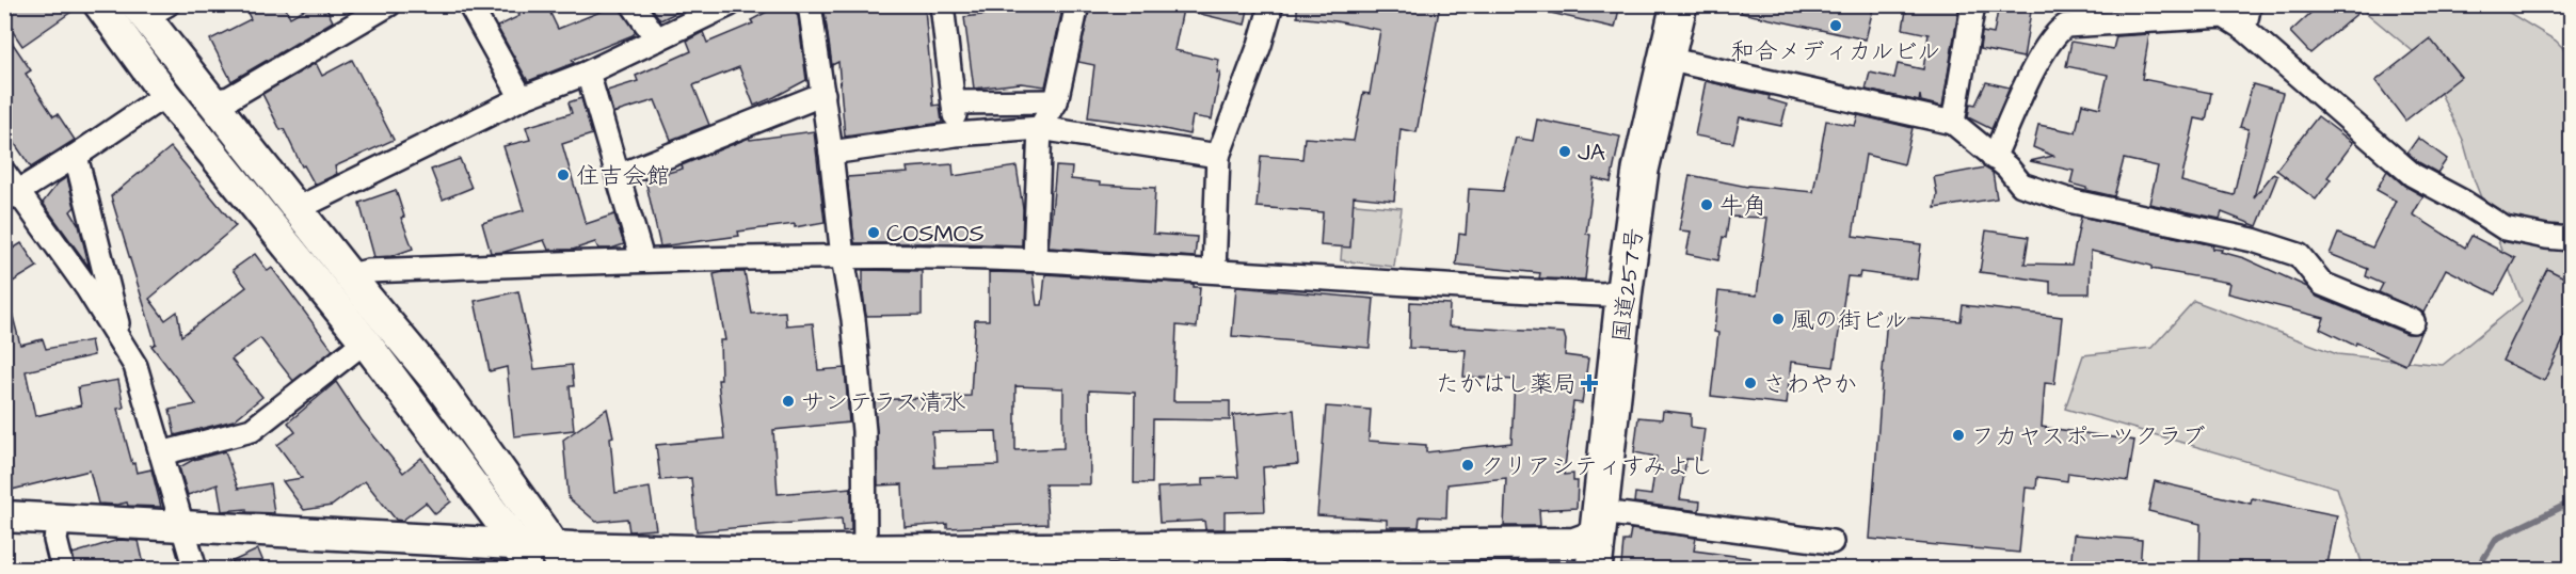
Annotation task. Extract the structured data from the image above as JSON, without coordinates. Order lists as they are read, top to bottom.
{
  "streets": {
    "highway": ["国道257号"]
  },
  "places": {
    "other": [
      "和合メディカルビル",
      "JA",
      "住吉会館",
      "牛角",
      "COSMOS",
      "風の街ビル",
      "さわやか",
      "サンテラス清水",
      "フカヤスポーツクラブ",
      "クリアシティすみよし"
    ],
    "health": ["たかはし薬局"]
  }
}
